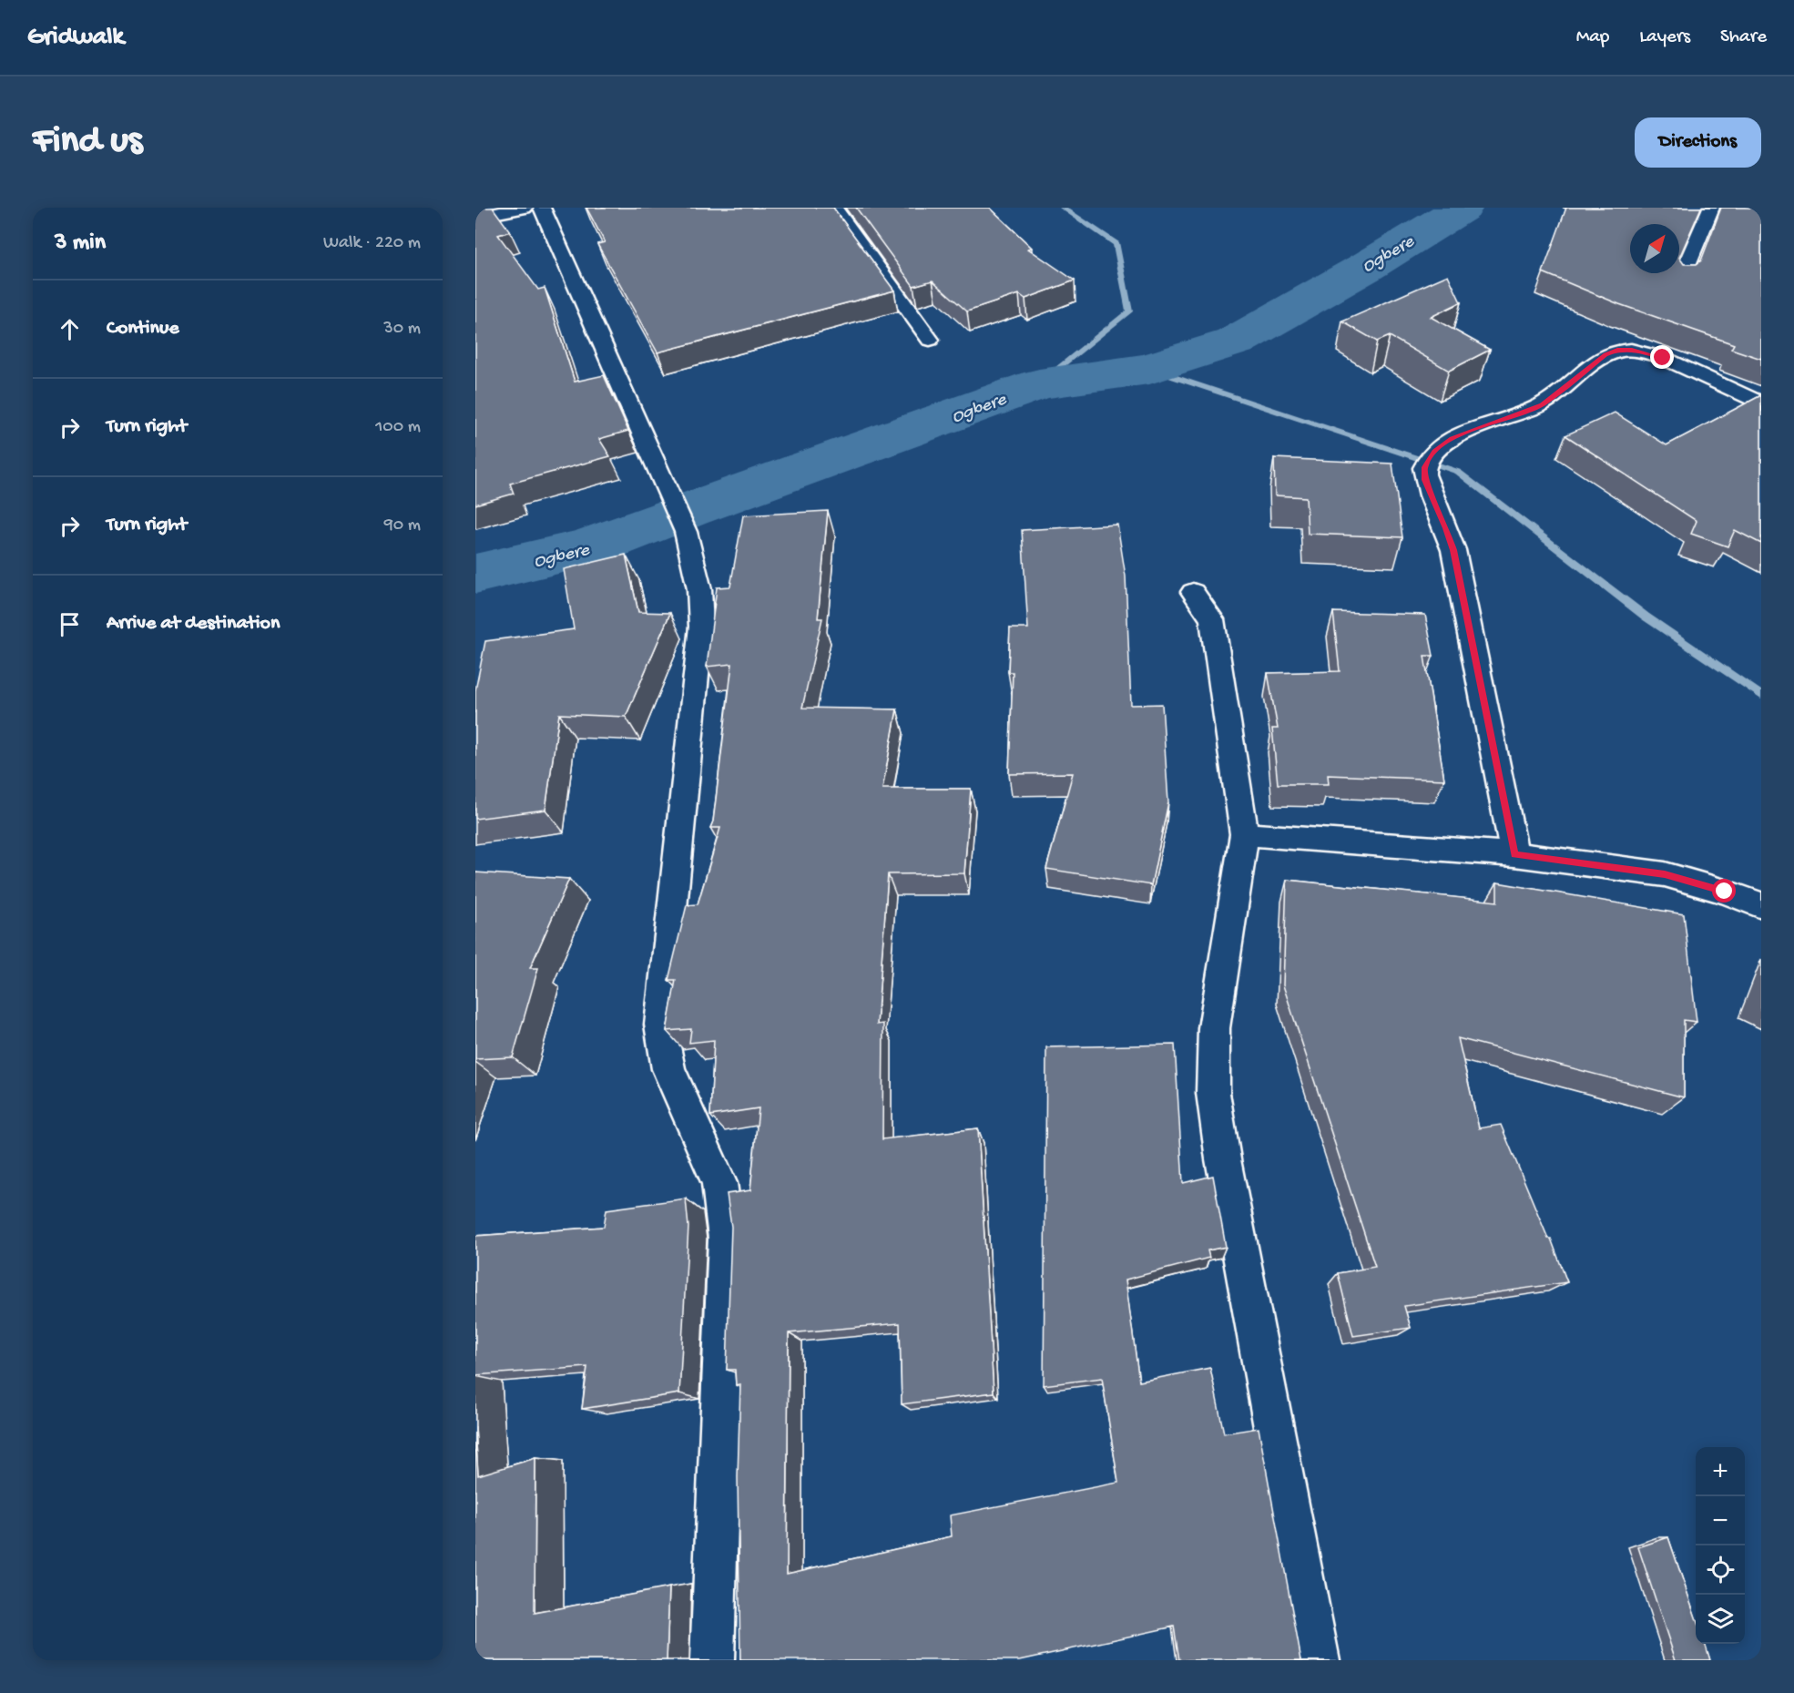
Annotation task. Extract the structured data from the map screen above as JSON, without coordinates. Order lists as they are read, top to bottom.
{
  "water": ["Ogbere"],
  "north": "top right",
  "page": {
    "header": "Gridwalk",
    "nav": ["Map", "Layers", "Share"],
    "buttons": "Directions",
    "title": "Find us",
    "heading": ["3 min", "Walk · 220 m"],
    "list": [
      ["Continue", "30 m"],
      ["Turn right", "100 m"],
      ["Turn right", "90 m"],
      "Arrive at destination"
    ],
    "map_buttons": ["+", "−"]
  }
}
